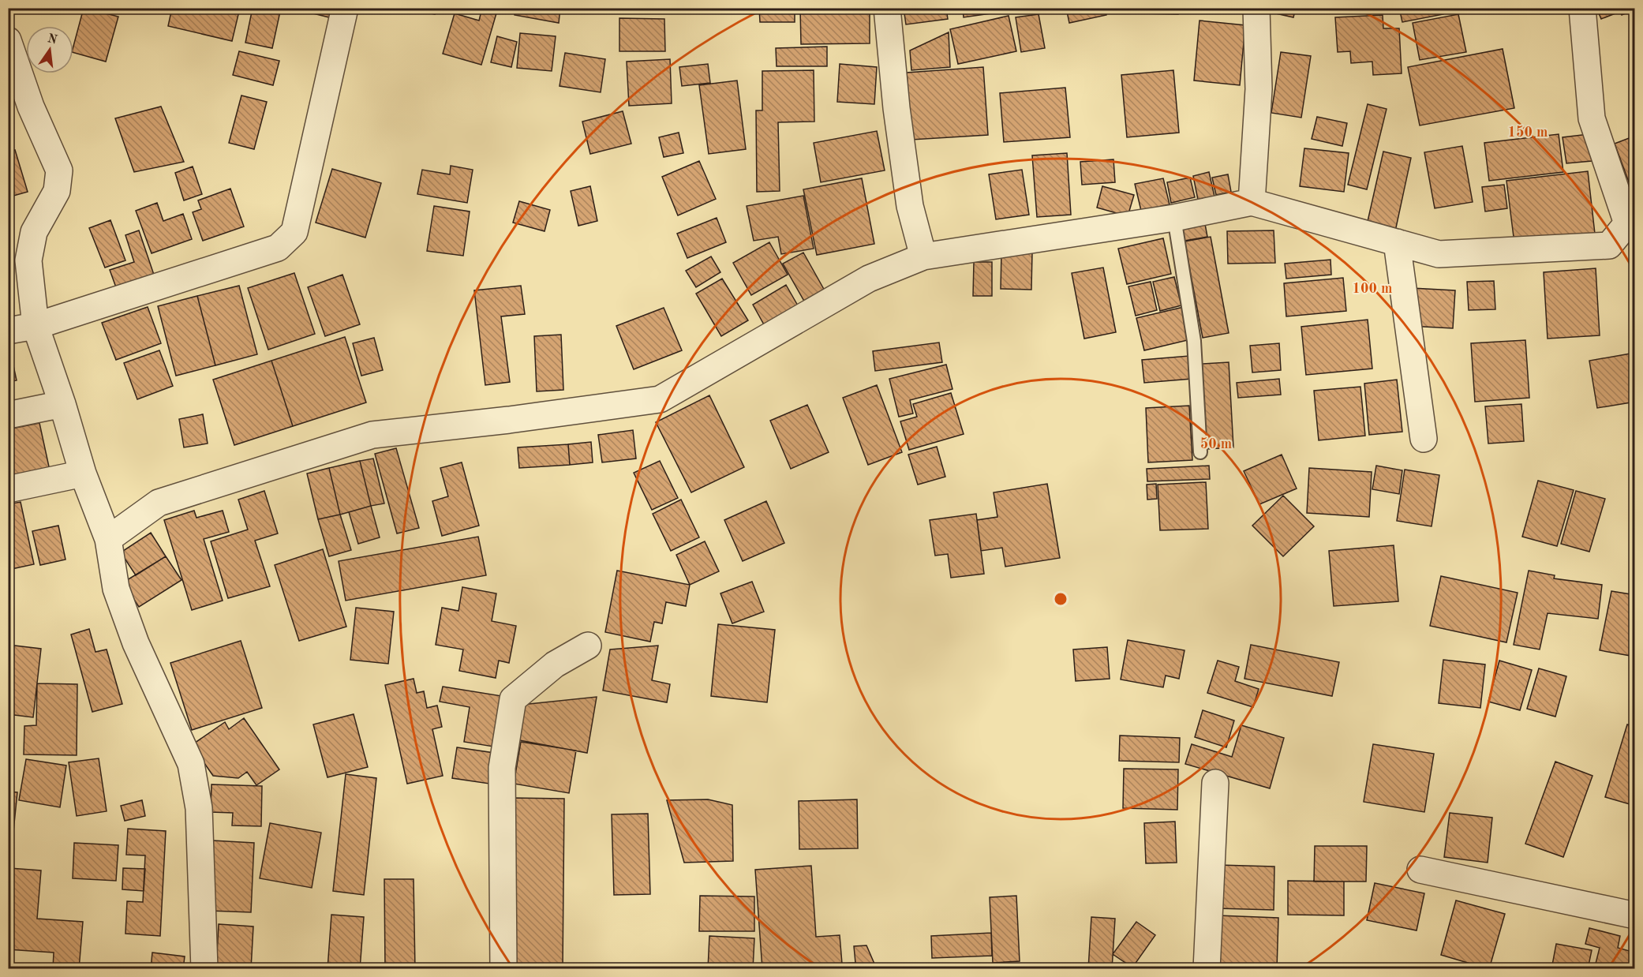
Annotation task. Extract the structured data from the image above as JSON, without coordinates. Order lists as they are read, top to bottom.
{
  "north": "top",
  "rings": ["150 m", "100 m", "50 m"]
}
